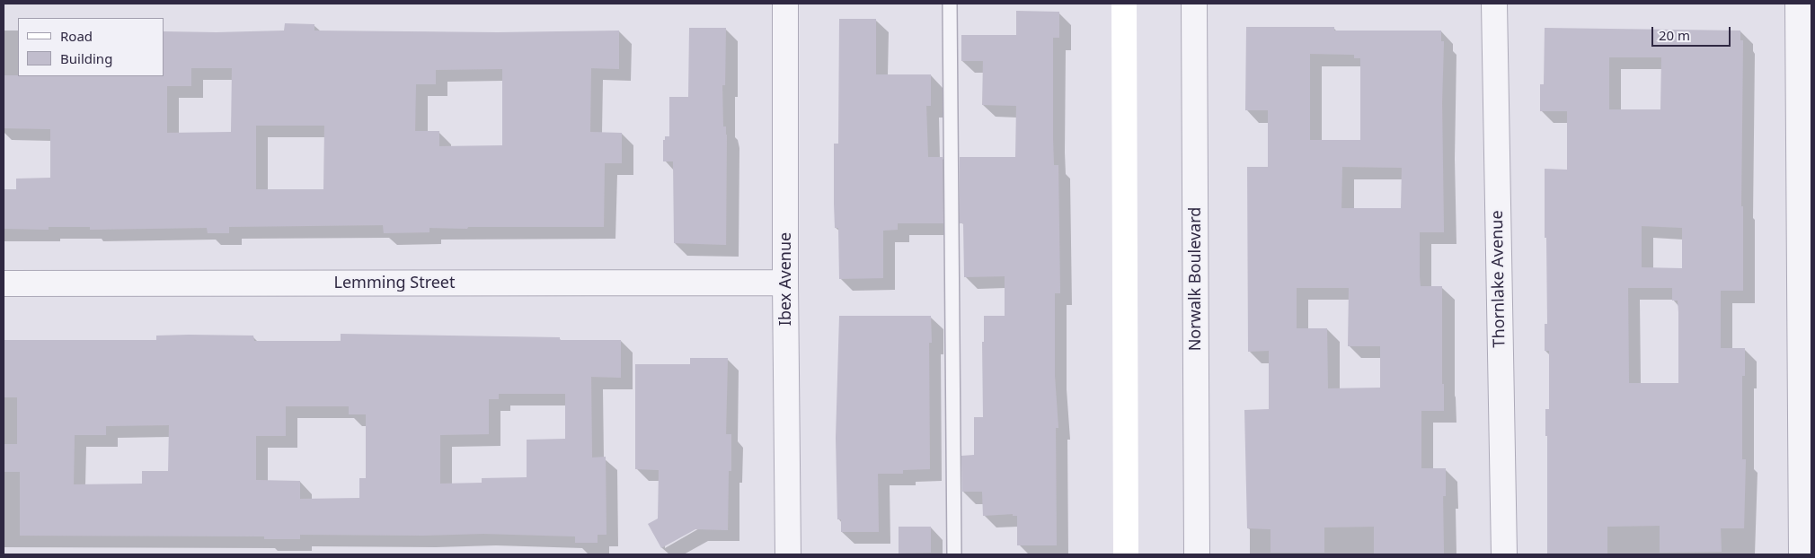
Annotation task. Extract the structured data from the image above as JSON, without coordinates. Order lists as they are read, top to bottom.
{
  "streets": {
    "street": [
      "Ibex Avenue",
      "Norwalk Boulevard",
      "Thornlake Avenue",
      "Lemming Street"
    ]
  },
  "crossings": [
    ["Ibex Avenue", "Lemming Street"]
  ],
  "legend": ["Road", "Building"],
  "scale_bar": "20 m"
}
